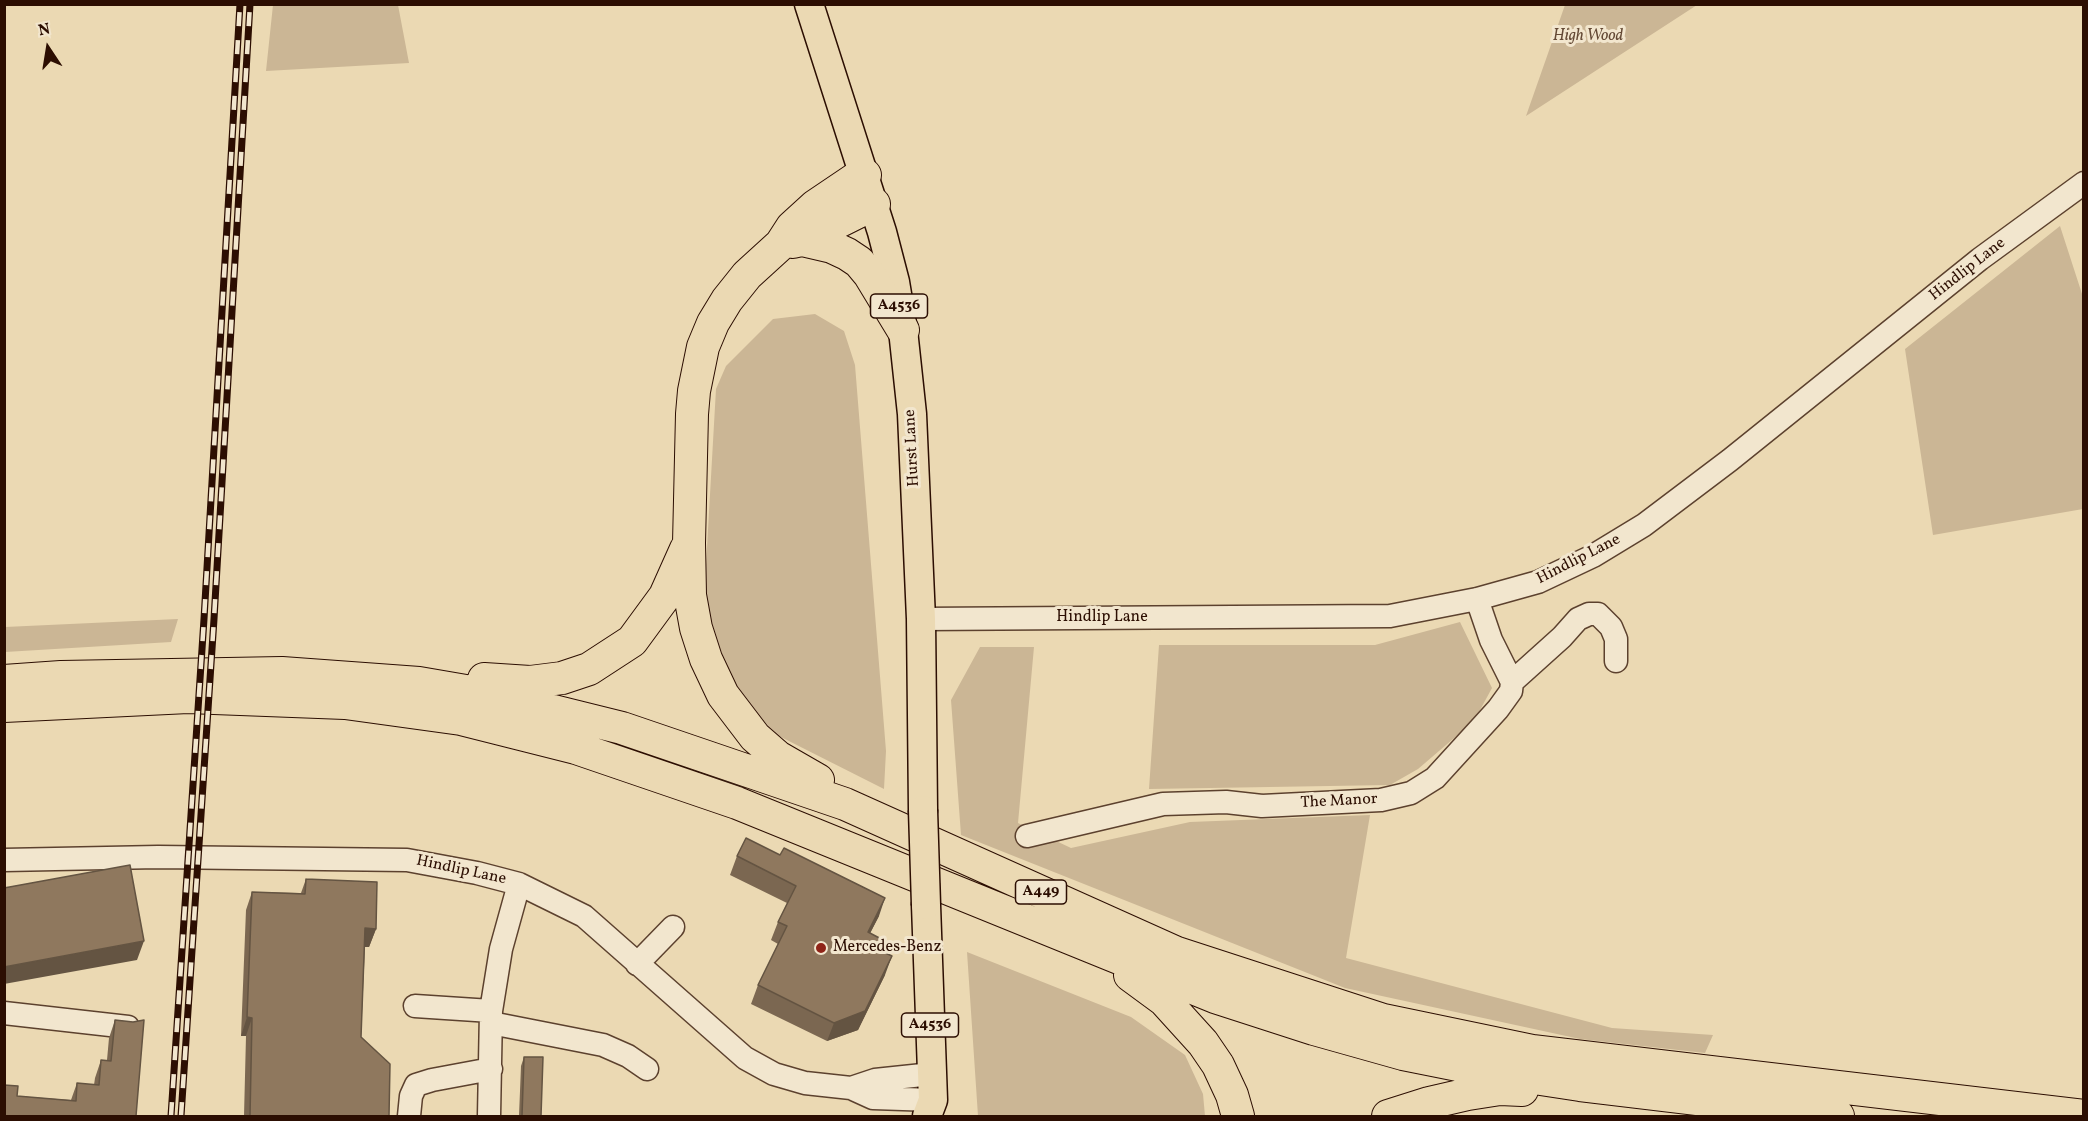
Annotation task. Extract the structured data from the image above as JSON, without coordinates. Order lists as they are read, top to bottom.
{
  "streets": {
    "highway": ["A449"],
    "main road": ["A4536", "Hurst Lane"],
    "street": ["Hindlip Lane", "The Manor"]
  },
  "crossings": [
    ["Hindlip Lane", "Hurst Lane"]
  ],
  "parks": ["High Wood"],
  "places": ["Mercedes-Benz"],
  "north": "top"
}
